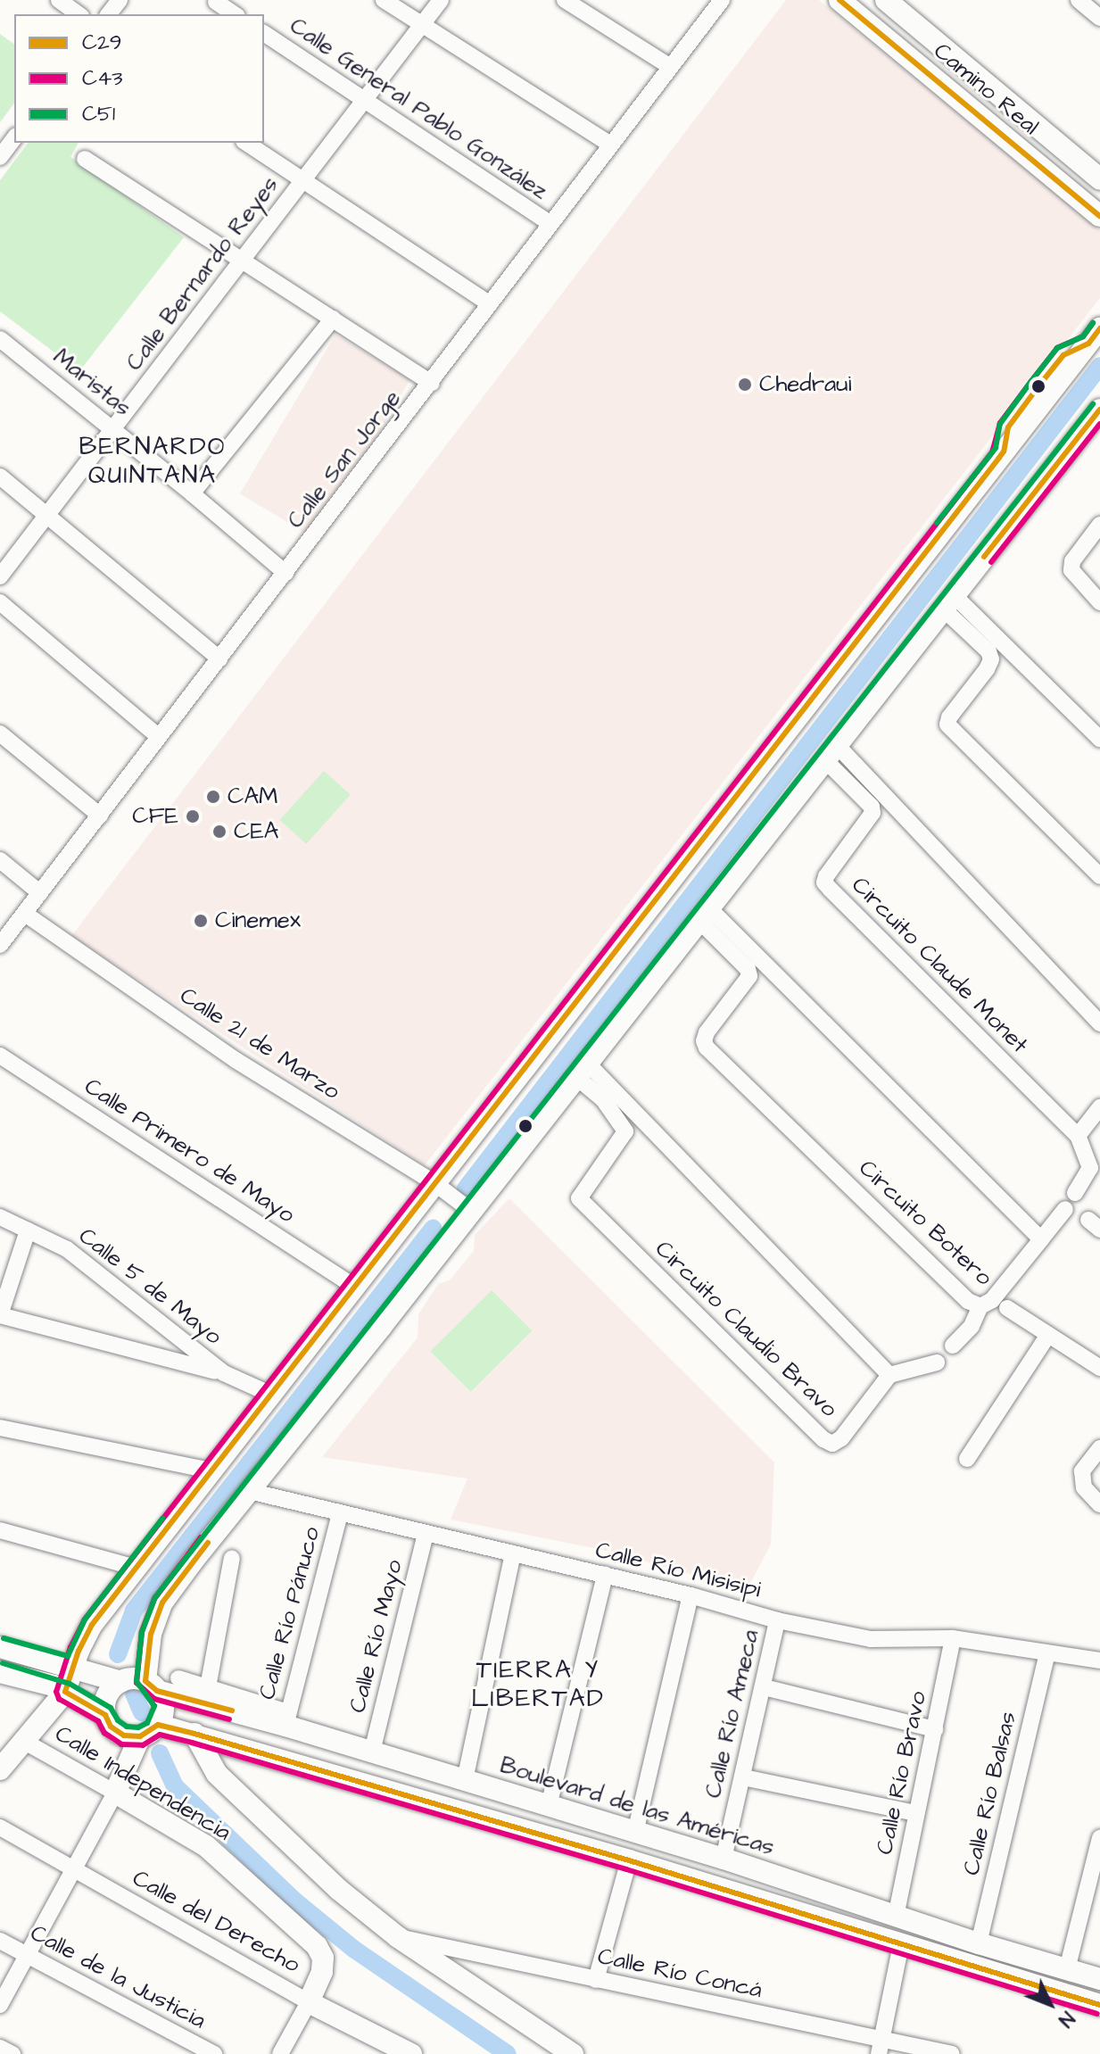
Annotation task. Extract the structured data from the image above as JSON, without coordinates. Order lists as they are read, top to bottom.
{
  "streets": {
    "main road": [
      "Camino Real",
      "Calle Independencia",
      "Boulevard de las Américas",
      "Calle del Derecho"
    ],
    "street": [
      "Calle General Pablo González",
      "Calle Bernardo Reyes",
      "Maristas",
      "Calle San Jorge",
      "Circuito Claude Monet",
      "Calle 21 de Marzo",
      "Calle Primero de Mayo",
      "Circuito Botero",
      "Calle 5 de Mayo",
      "Circuito Claudio Bravo",
      "Calle Río Misisipi",
      "Calle Río Pánuco",
      "Calle Río Mayo",
      "Calle Río Ameca",
      "Calle Río Bravo",
      "Calle Río Balsas",
      "Calle Río Concá",
      "Calle de la Justicia"
    ]
  },
  "crossings": [
    ["Calle General Pablo González", "Calle Bernardo Reyes"],
    ["Calle General Pablo González", "Calle San Jorge"],
    ["Calle Bernardo Reyes", "Maristas"],
    ["Maristas", "Calle San Jorge"],
    ["Calle San Jorge", "Calle 21 de Marzo"],
    ["Calle Río Misisipi", "Calle Río Pánuco"],
    ["Calle Río Misisipi", "Calle Río Mayo"],
    ["Calle Río Misisipi", "Calle Río Ameca"],
    ["Calle Río Misisipi", "Calle Río Bravo"],
    ["Calle Río Misisipi", "Calle Río Balsas"],
    ["Calle Río Pánuco", "Boulevard de las Américas"],
    ["Calle Río Mayo", "Boulevard de las Américas"],
    ["Calle Río Ameca", "Boulevard de las Américas"],
    ["Calle Río Bravo", "Boulevard de las Américas"],
    ["Calle Independencia", "Calle del Derecho"],
    ["Calle Río Balsas", "Boulevard de las Américas"]
  ],
  "districts": ["BERNARDO QUINTANA", "TIERRA Y LIBERTAD"],
  "places": [
    "Chedraui",
    "CAM",
    "CFE",
    "CEA",
    "Cinemex"
  ],
  "lines": ["transit line C29", "transit line C43", "transit line C51"],
  "legend": ["C29", "C43", "C51"],
  "north": "bottom right"
}
